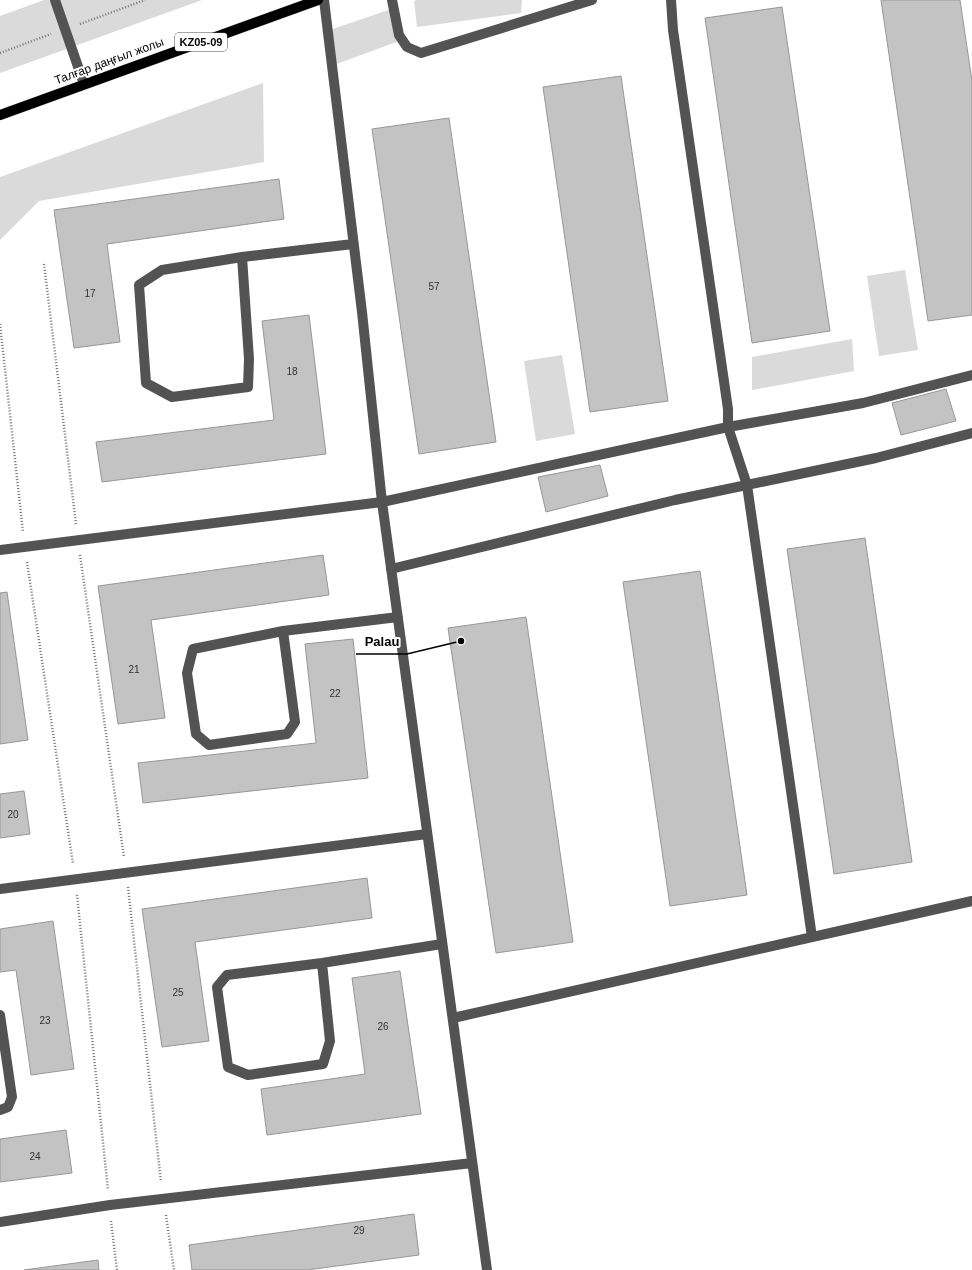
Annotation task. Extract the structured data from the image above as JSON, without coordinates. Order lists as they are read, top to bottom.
{
  "streets": {
    "main road": ["KZ05-09", "Талғар даңғыл жолы"]
  },
  "places": ["Palau"],
  "house_numbers": [
    "57",
    "17",
    "18",
    "21",
    "22",
    "20",
    "25",
    "23",
    "26",
    "24",
    "29"
  ]
}
